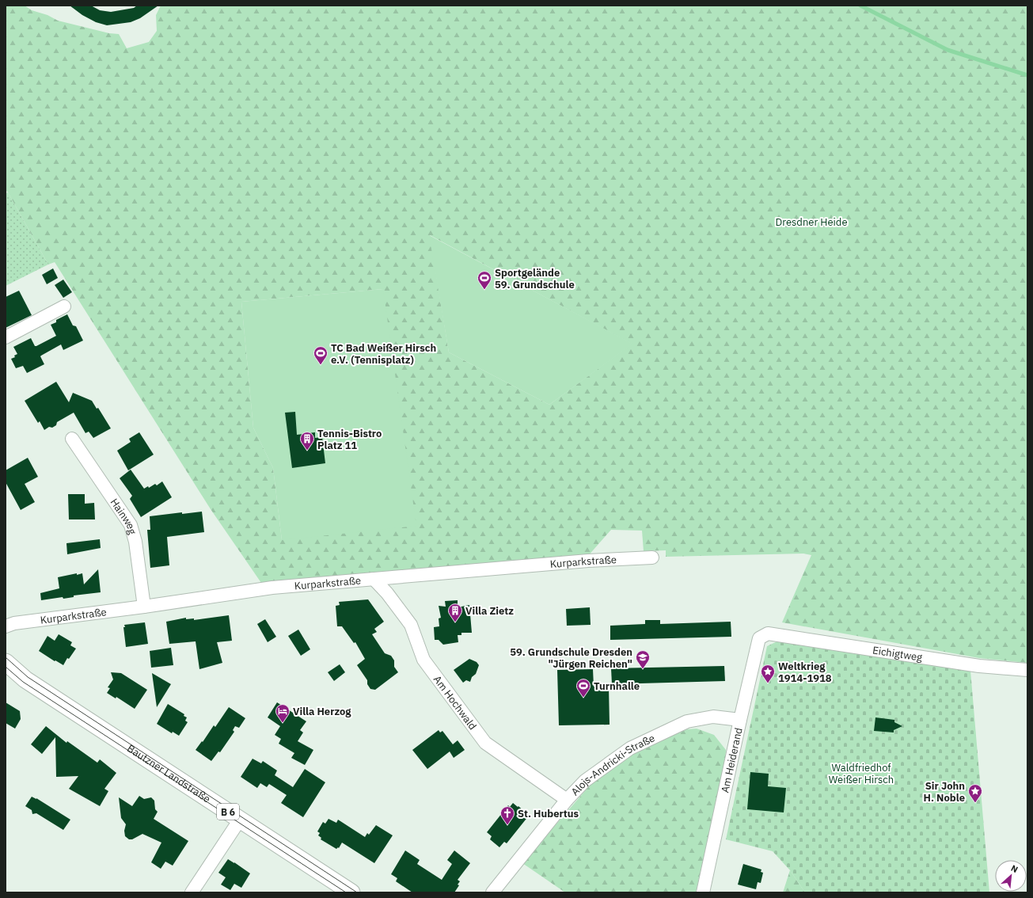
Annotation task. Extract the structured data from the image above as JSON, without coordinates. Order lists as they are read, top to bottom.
{
  "streets": {
    "main road": ["Bautzner Landstraße", "B 6"],
    "street": [
      "Hainweg",
      "Kurparkstraße",
      "Eichigtweg",
      "Am Hochwald",
      "Am Heiderand",
      "Alojs-Andricki-Straße"
    ]
  },
  "crossings": [
    ["Hainweg", "Kurparkstraße"],
    ["Kurparkstraße", "Am Hochwald"],
    ["Eichigtweg", "Am Heiderand"],
    ["Am Hochwald", "Alojs-Andricki-Straße"],
    ["Am Heiderand", "Alojs-Andricki-Straße"]
  ],
  "parks": ["Dresdner Heide", "Waldfriedhof Weißer Hirsch"],
  "places": {
    "sports": ["Sportgelände 59. Grundschule", "TC Bad Weißer Hirsch e.V. (Tennisplatz)", "Turnhalle"],
    "building": ["Tennis-Bistro Platz 11", "Villa Zietz"],
    "school or university": ["59. Grundschule Dresden \"Jürgen Reichen\""],
    "place": ["Weltkrieg 1914-1918", "Sir John H. Noble"],
    "hotel": ["Villa Herzog"],
    "church": ["St. Hubertus"]
  },
  "north": "top right"
}
